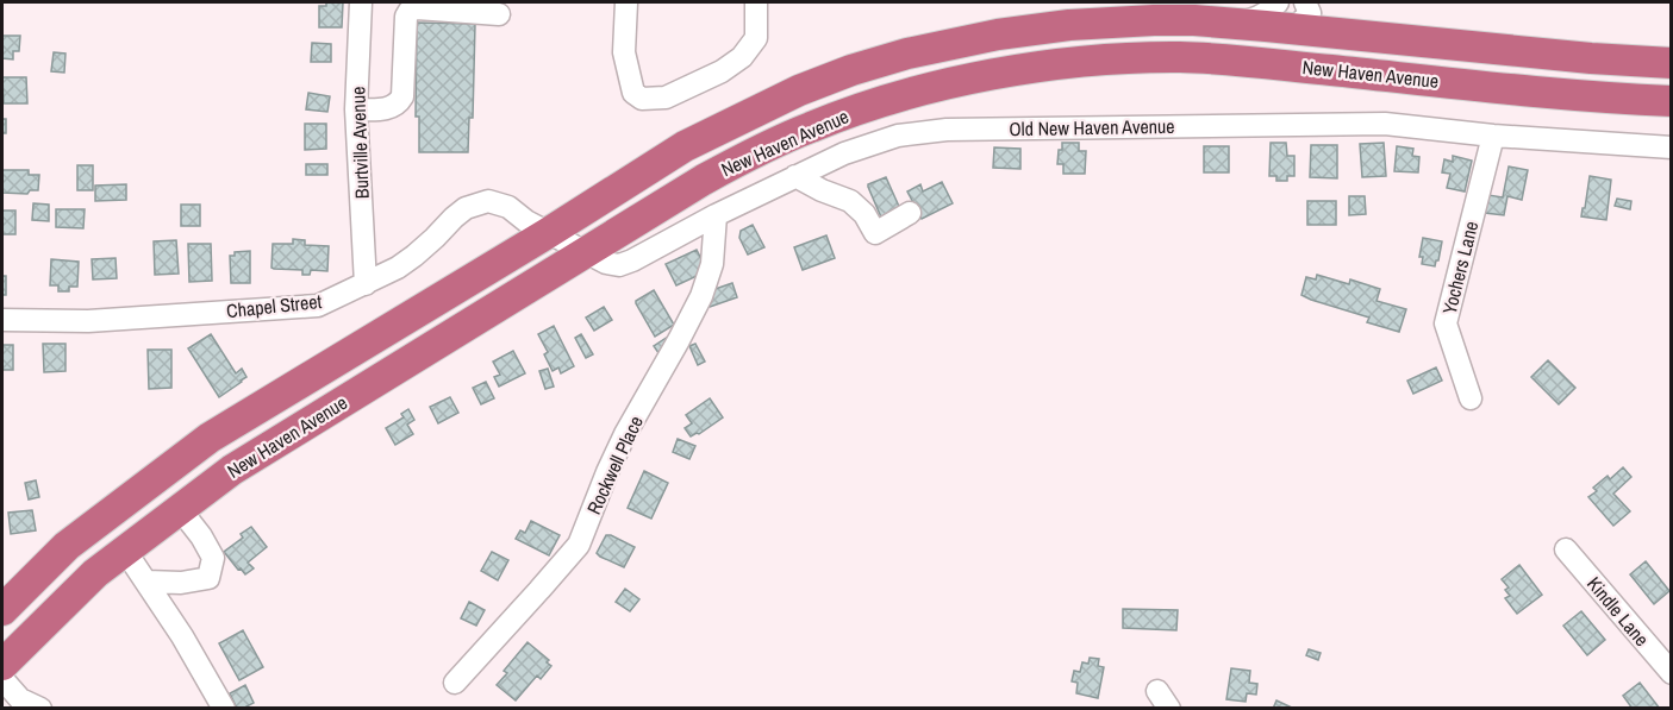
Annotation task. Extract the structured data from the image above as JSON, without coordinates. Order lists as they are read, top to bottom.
{
  "streets": {
    "highway": ["New Haven Avenue"],
    "street": [
      "Old New Haven Avenue",
      "Burtville Avenue",
      "Yochers Lane",
      "Chapel Street",
      "Rockwell Place",
      "Kindle Lane"
    ]
  },
  "crossings": [
    ["New Haven Avenue", "Old New Haven Avenue"],
    ["New Haven Avenue", "Chapel Street"],
    ["Old New Haven Avenue", "Yochers Lane"],
    ["Old New Haven Avenue", "Chapel Street"],
    ["Old New Haven Avenue", "Rockwell Place"],
    ["Burtville Avenue", "Chapel Street"]
  ]
}
